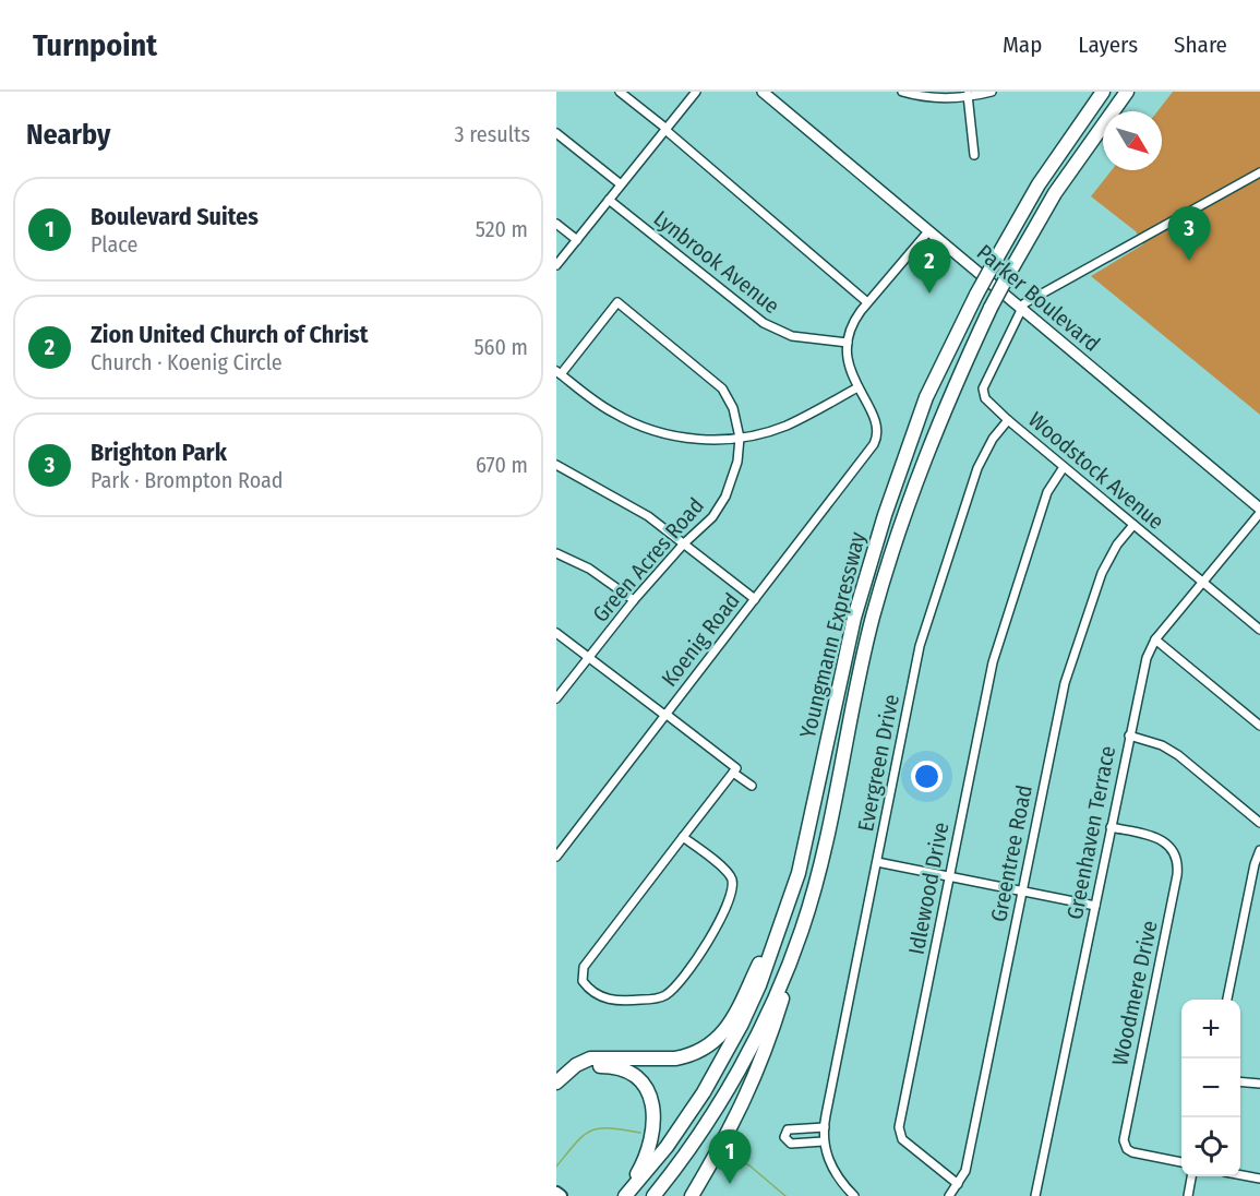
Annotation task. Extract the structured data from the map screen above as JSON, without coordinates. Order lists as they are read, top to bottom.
{
  "streets": {
    "highway": ["Youngmann Expressway"],
    "street": [
      "Lynbrook Avenue",
      "Parker Boulevard",
      "Woodstock Avenue",
      "Green Acres Road",
      "Koenig Road",
      "Evergreen Drive",
      "Greenhaven Terrace",
      "Greentree Road",
      "Idlewood Drive",
      "Woodmere Drive"
    ]
  },
  "crossings": [
    ["Parker Boulevard", "Woodstock Avenue"],
    ["Parker Boulevard", "Greenhaven Terrace"],
    ["Woodstock Avenue", "Evergreen Drive"],
    ["Woodstock Avenue", "Greenhaven Terrace"],
    ["Woodstock Avenue", "Greentree Road"],
    ["Woodstock Avenue", "Idlewood Drive"],
    ["Greenhaven Terrace", "Woodmere Drive"],
    ["Greentree Road", "Idlewood Drive"]
  ],
  "north": "bottom right",
  "page": {
    "header": "Turnpoint",
    "nav": ["Map", "Layers", "Share"],
    "heading": ["Nearby", "3 results"],
    "list": [
      {
        "mark": "1",
        "name": "Boulevard Suites",
        "note": "Place",
        "value": "520 m"
      },
      {
        "mark": "2",
        "name": "Zion United Church of Christ",
        "note": "Church · Koenig Circle",
        "value": "560 m"
      },
      {
        "mark": "3",
        "name": "Brighton Park",
        "note": "Park · Brompton Road",
        "value": "670 m"
      }
    ],
    "pins": ["3", "2", "1"],
    "map_buttons": ["+", "−"]
  }
}
